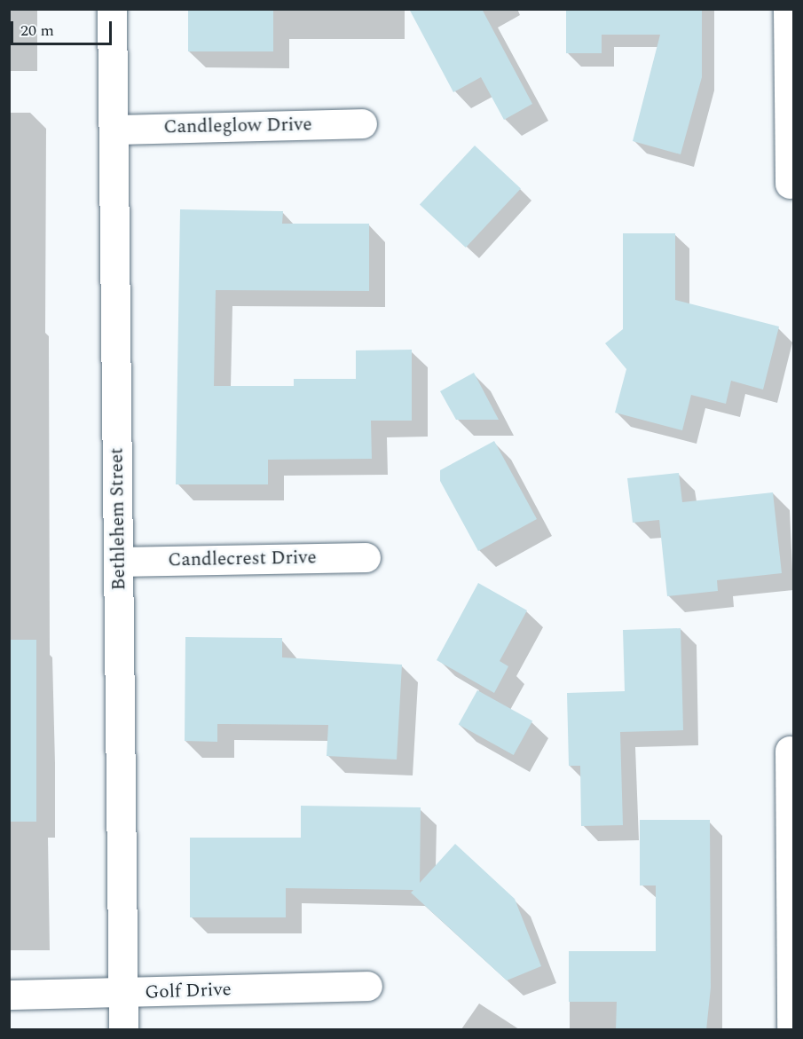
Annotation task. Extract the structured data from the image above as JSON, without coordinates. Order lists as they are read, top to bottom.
{
  "streets": {
    "street": [
      "Candleglow Drive",
      "Bethlehem Street",
      "Candlecrest Drive",
      "Golf Drive"
    ]
  },
  "crossings": [
    ["Candleglow Drive", "Bethlehem Street"],
    ["Bethlehem Street", "Candlecrest Drive"],
    ["Bethlehem Street", "Golf Drive"]
  ],
  "scale_bar": "20 m"
}
